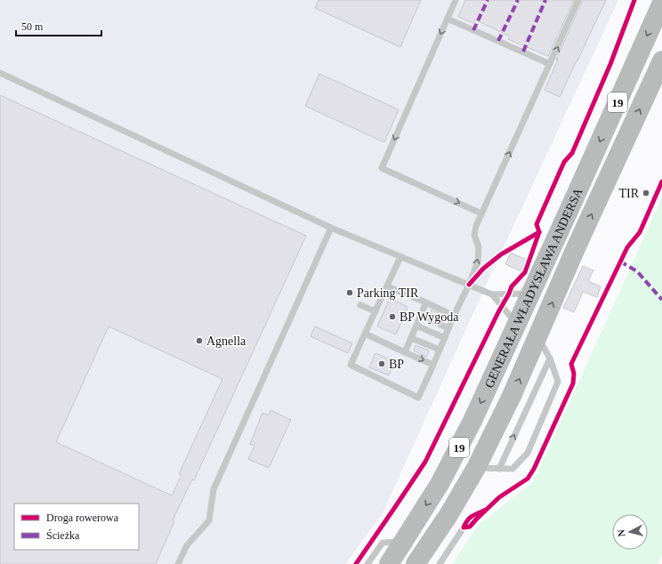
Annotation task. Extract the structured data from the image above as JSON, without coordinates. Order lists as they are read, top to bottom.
{
  "streets": {
    "highway": ["19", "GENERAŁA WŁADYSŁAWA ANDERSA"]
  },
  "places": [
    "TIR",
    "Parking TIR",
    "BP Wygoda",
    "Agnella",
    "BP"
  ],
  "legend": ["Droga rowerowa", "Ścieżka"],
  "scale_bar": "50 m",
  "north": "left"
}
